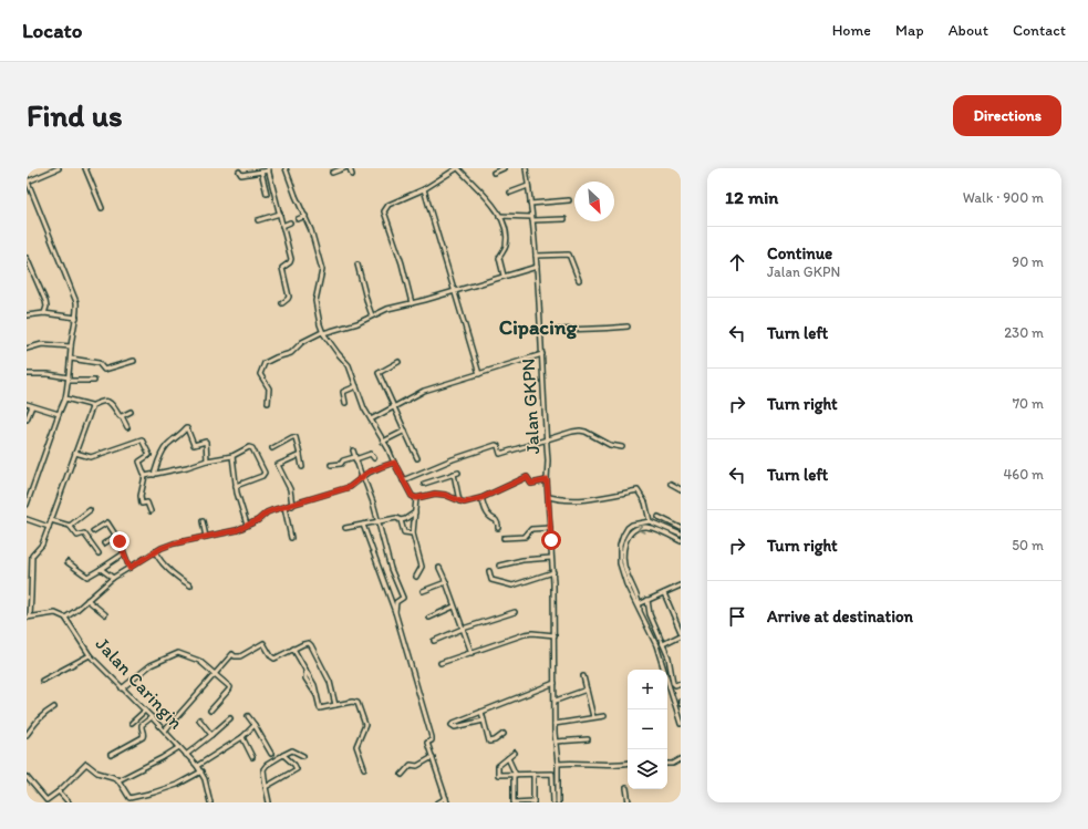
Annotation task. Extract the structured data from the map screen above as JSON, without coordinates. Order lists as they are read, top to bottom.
{
  "streets": {
    "street": ["Jalan GKPN", "Jalan Caringin"]
  },
  "districts": ["Cipacing"],
  "north": "bottom right",
  "page": {
    "header": "Locato",
    "nav": [
      "Home",
      "Map",
      "About",
      "Contact"
    ],
    "buttons": "Directions",
    "title": "Find us",
    "heading": ["12 min", "Walk · 900 m"],
    "list": [
      ["Continue", "Jalan GKPN", "90 m"],
      ["Turn left", "230 m"],
      ["Turn right", "70 m"],
      ["Turn left", "460 m"],
      ["Turn right", "50 m"],
      "Arrive at destination"
    ],
    "map_buttons": ["+", "−"]
  }
}
